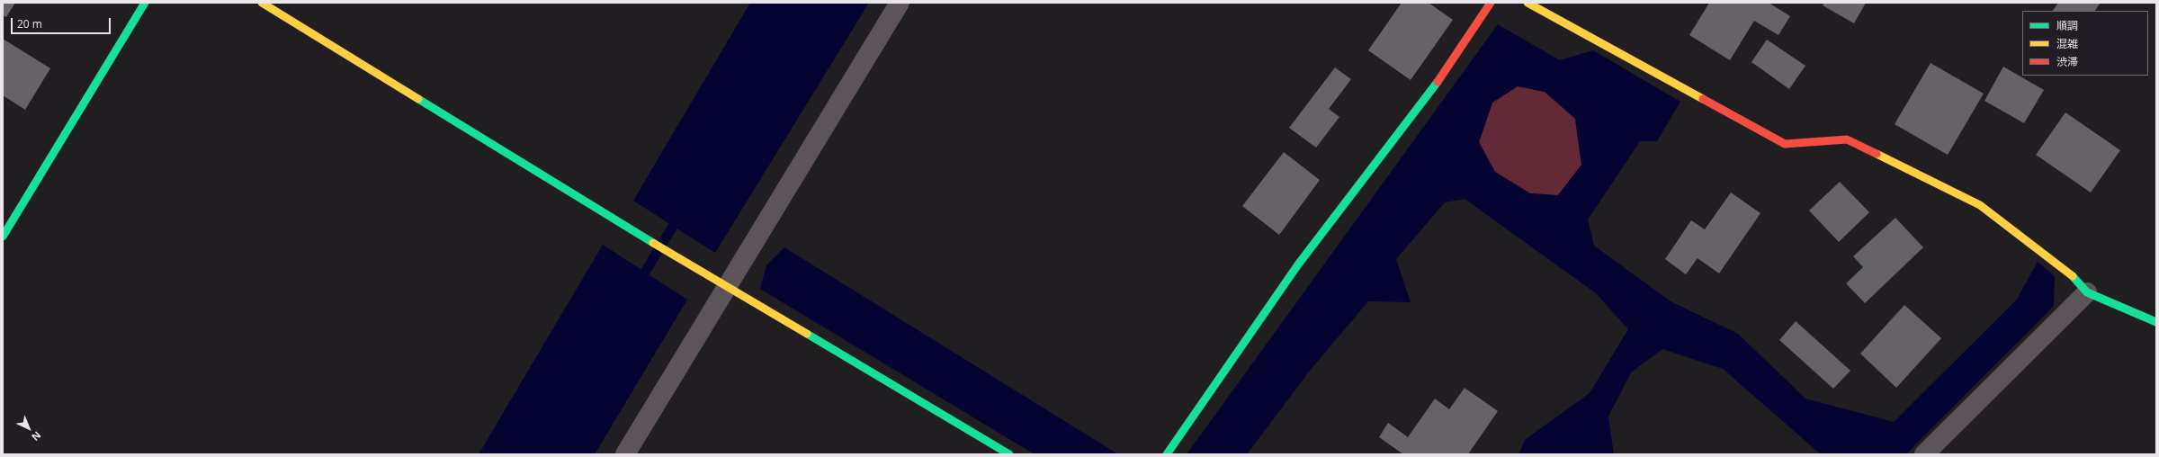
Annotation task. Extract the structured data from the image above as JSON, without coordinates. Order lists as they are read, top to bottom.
{
  "legend": ["順調", "混雑", "渋滞"],
  "scale_bar": "20 m",
  "north": "bottom right"
}
